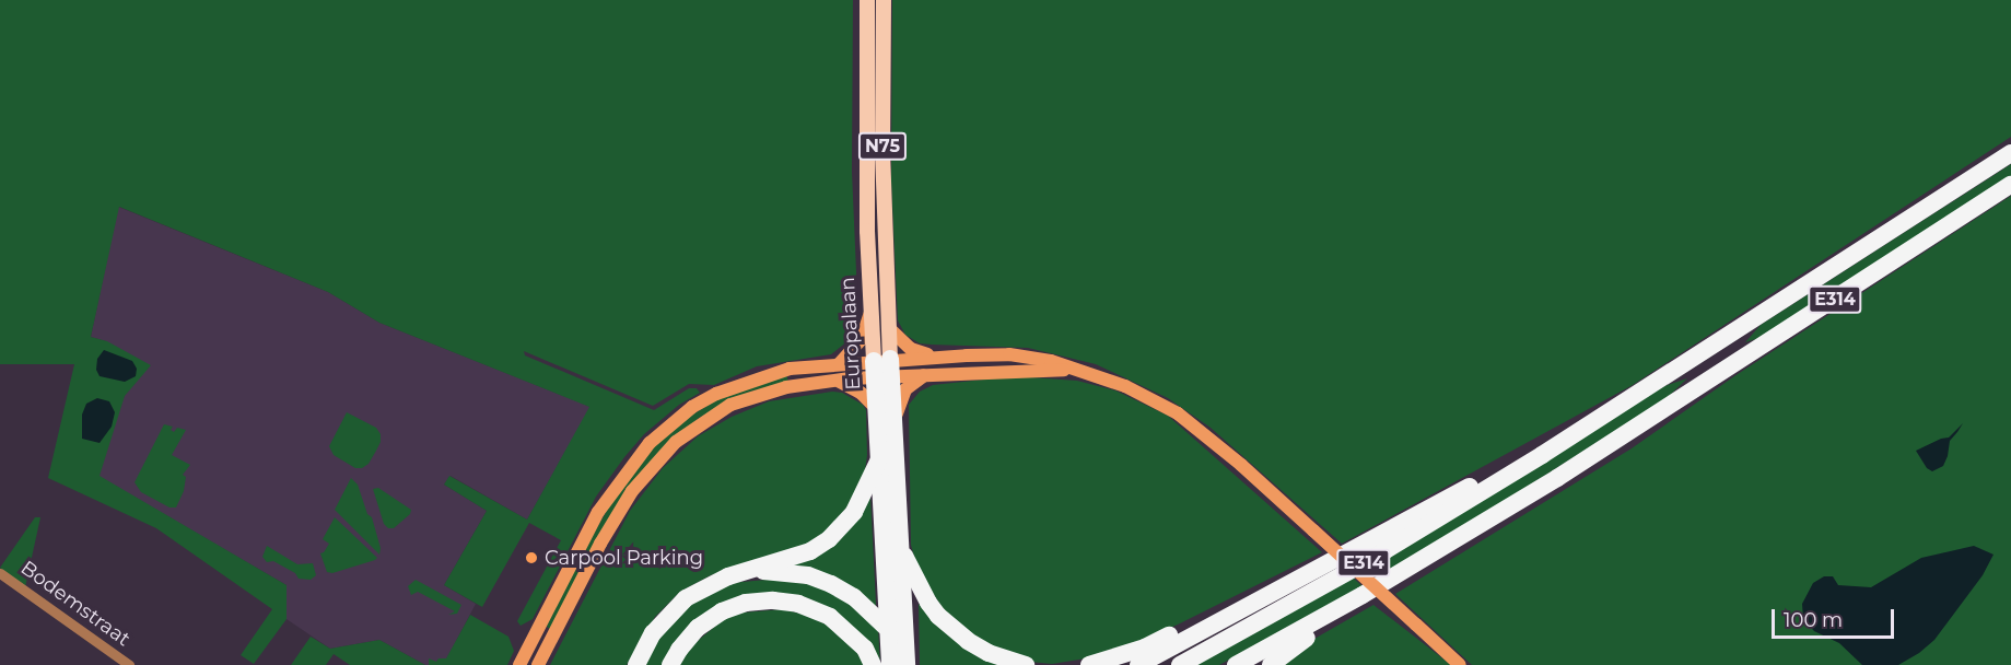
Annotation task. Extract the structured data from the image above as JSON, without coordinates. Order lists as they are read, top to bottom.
{
  "streets": {
    "highway": ["N75", "E314", "Europalaan"],
    "street": ["Bodemstraat"]
  },
  "places": ["Carpool Parking"],
  "scale_bar": "100 m"
}
